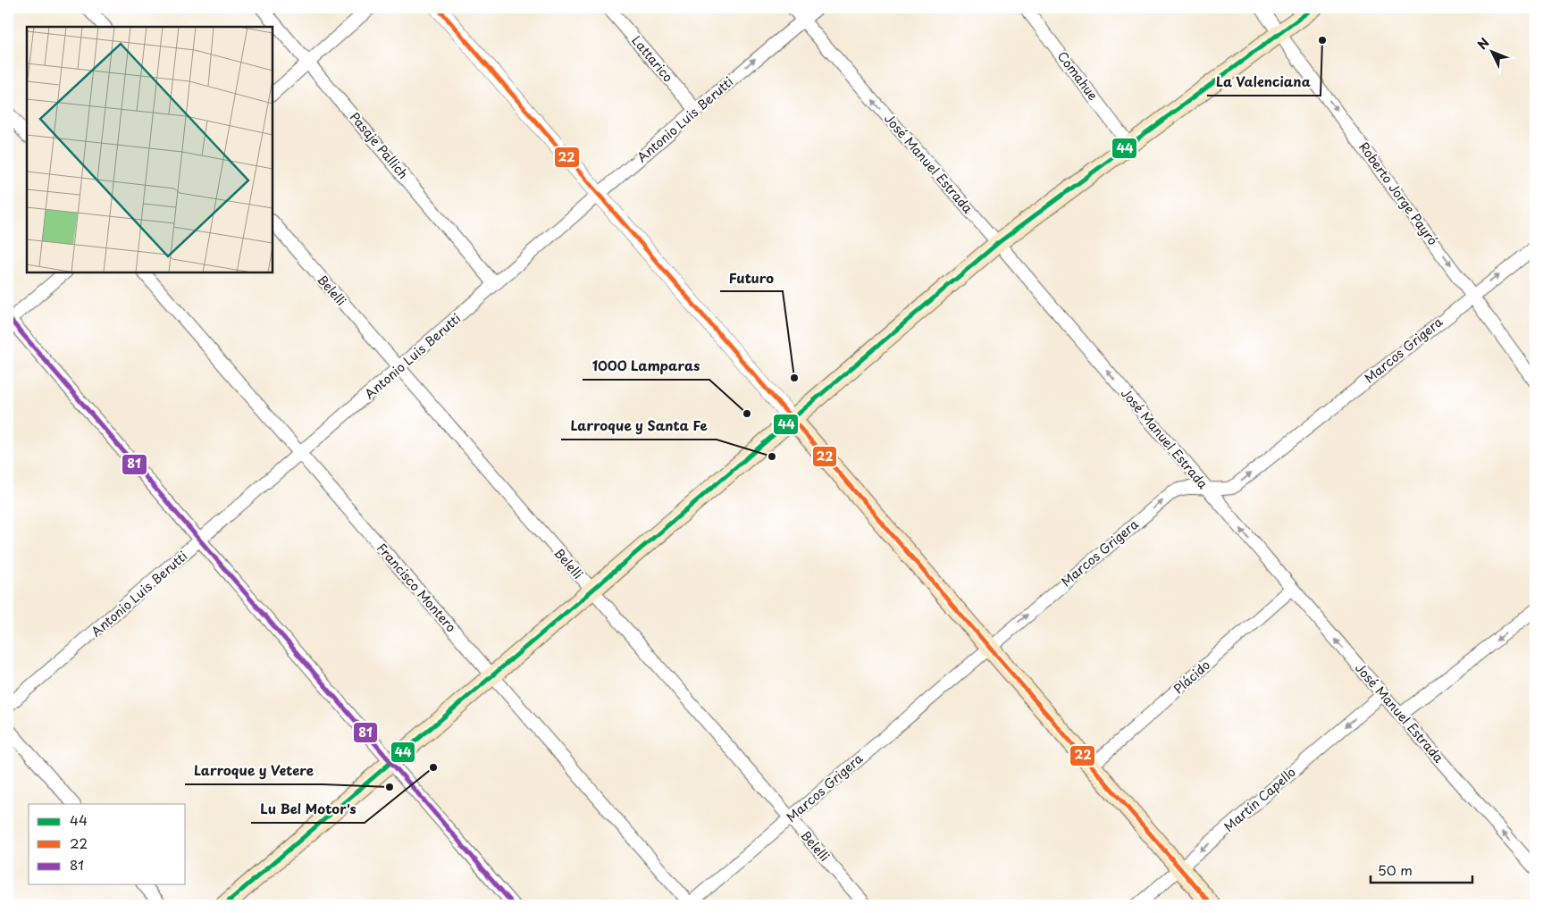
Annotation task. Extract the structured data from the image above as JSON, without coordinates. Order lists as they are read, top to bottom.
{
  "streets": {
    "street": [
      "Lattarico",
      "Comahue",
      "Antonio Luis Berutti",
      "Pasaje Pallich",
      "José Manuel Estrada",
      "Roberto Jorge Payró",
      "Belelli",
      "Marcos Grigera",
      "Francisco Montero",
      "Plácido",
      "Martín Capello"
    ]
  },
  "crossings": [
    ["Lattarico", "Antonio Luis Berutti"],
    ["Antonio Luis Berutti", "Pasaje Pallich"],
    ["Antonio Luis Berutti", "José Manuel Estrada"],
    ["Antonio Luis Berutti", "Belelli"],
    ["Antonio Luis Berutti", "Francisco Montero"],
    ["José Manuel Estrada", "Marcos Grigera"],
    ["José Manuel Estrada", "Plácido"],
    ["José Manuel Estrada", "Martín Capello"],
    ["Roberto Jorge Payró", "Marcos Grigera"],
    ["Belelli", "Marcos Grigera"],
    ["Marcos Grigera", "Francisco Montero"]
  ],
  "one_way": [
    "José Manuel Estrada",
    "Roberto Jorge Payró",
    "Marcos Grigera",
    "Martín Capello"
  ],
  "places": [
    "La Valenciana",
    "Futuro",
    "1000 Lamparas",
    "Larroque y Santa Fe",
    "Lu Bel Motor's",
    "Larroque y Vetere"
  ],
  "lines": ["transit line 44", "transit line 22", "transit line 81"],
  "legend": ["44", "22", "81"],
  "scale_bar": "50 m",
  "north": "top left"
}
